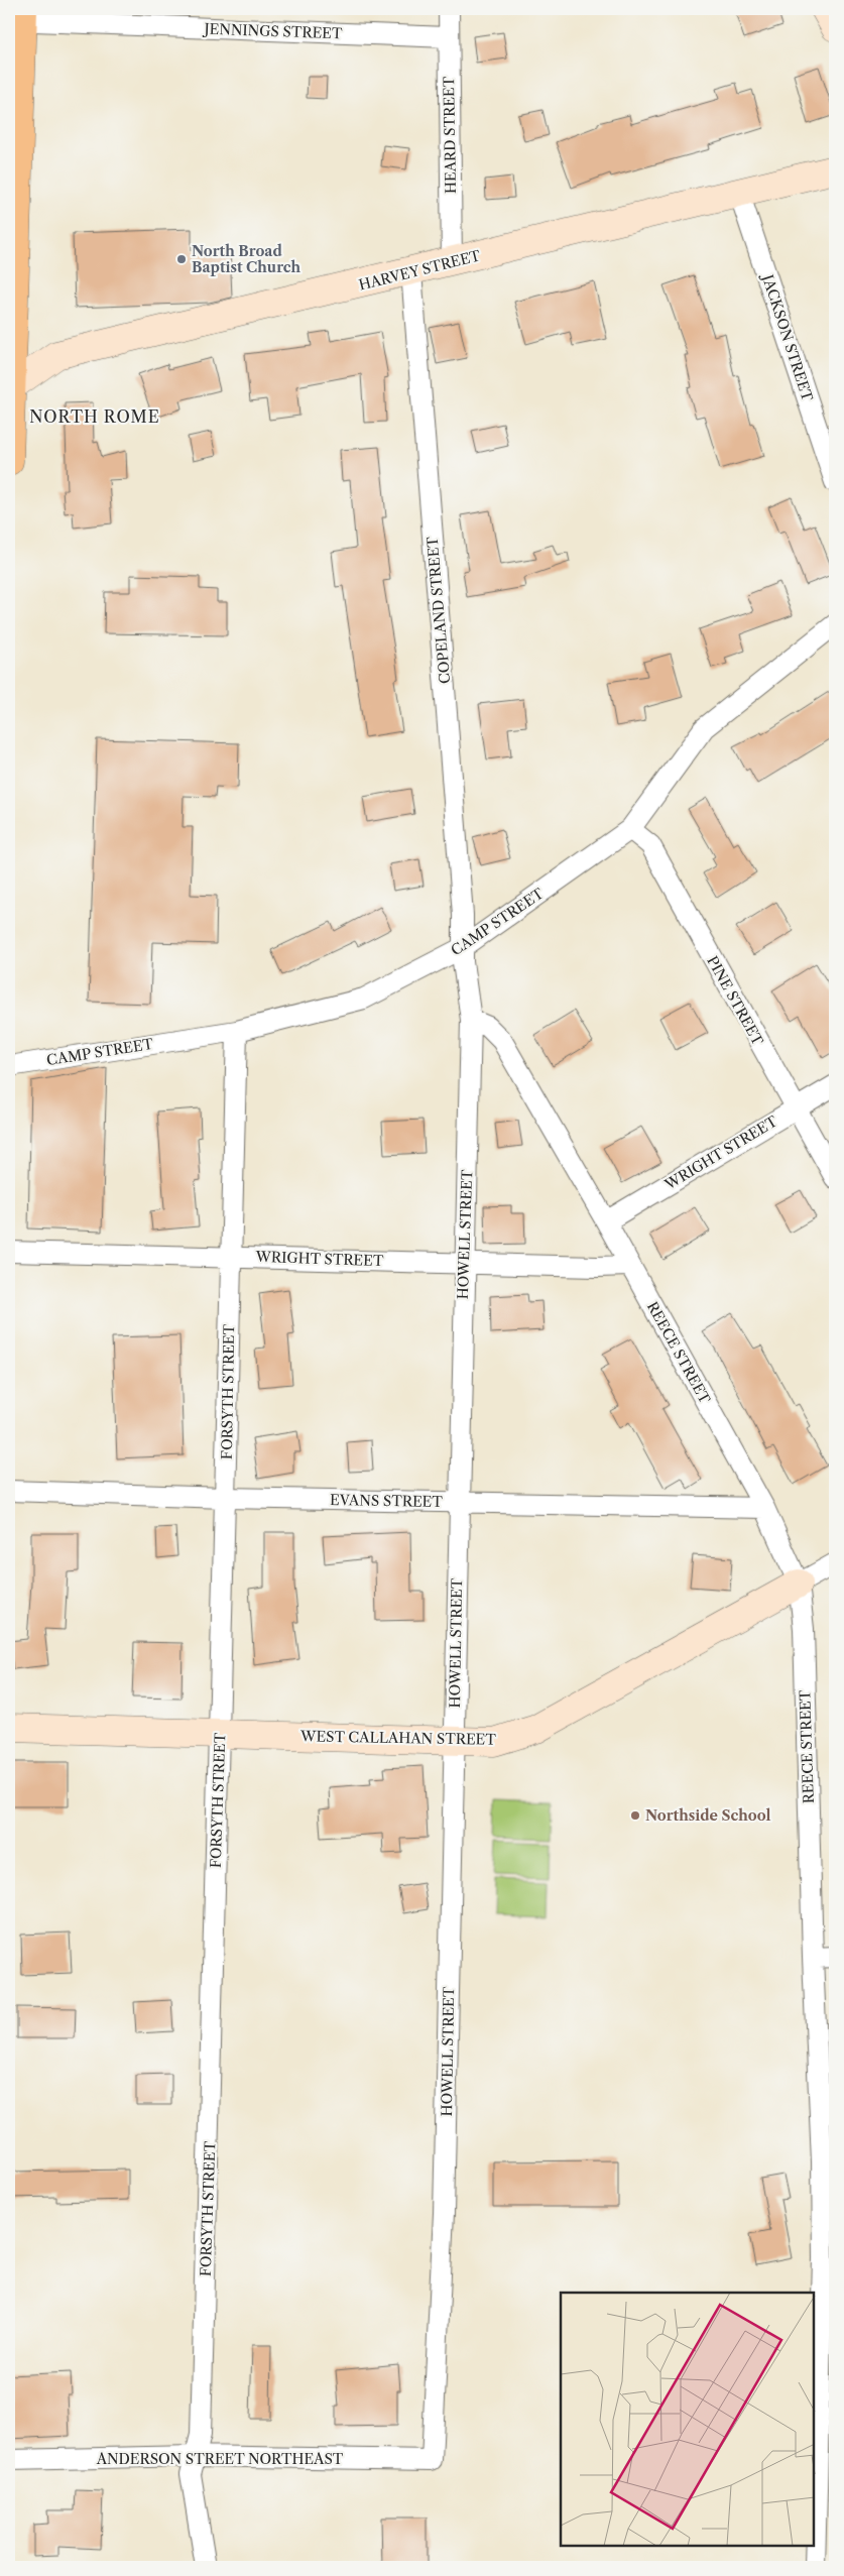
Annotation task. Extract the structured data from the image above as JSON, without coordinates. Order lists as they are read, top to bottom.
{
  "streets": {
    "street": [
      "JENNINGS STREET",
      "HEARD STREET",
      "HARVEY STREET",
      "JACKSON STREET",
      "COPELAND STREET",
      "CAMP STREET",
      "PINE STREET",
      "WRIGHT STREET",
      "HOWELL STREET",
      "REECE STREET",
      "FORSYTH STREET",
      "EVANS STREET",
      "WEST CALLAHAN STREET",
      "ANDERSON STREET NORTHEAST"
    ]
  },
  "crossings": [
    ["JENNINGS STREET", "HEARD STREET"],
    ["HEARD STREET", "HARVEY STREET"],
    ["HARVEY STREET", "JACKSON STREET"],
    ["HARVEY STREET", "COPELAND STREET"],
    ["COPELAND STREET", "CAMP STREET"],
    ["COPELAND STREET", "HOWELL STREET"],
    ["CAMP STREET", "PINE STREET"],
    ["CAMP STREET", "HOWELL STREET"],
    ["CAMP STREET", "FORSYTH STREET"],
    ["PINE STREET", "WRIGHT STREET"],
    ["WRIGHT STREET", "HOWELL STREET"],
    ["WRIGHT STREET", "REECE STREET"],
    ["WRIGHT STREET", "FORSYTH STREET"],
    ["HOWELL STREET", "REECE STREET"],
    ["HOWELL STREET", "EVANS STREET"],
    ["HOWELL STREET", "WEST CALLAHAN STREET"],
    ["HOWELL STREET", "ANDERSON STREET NORTHEAST"],
    ["REECE STREET", "EVANS STREET"],
    ["REECE STREET", "WEST CALLAHAN STREET"],
    ["FORSYTH STREET", "EVANS STREET"],
    ["FORSYTH STREET", "WEST CALLAHAN STREET"],
    ["FORSYTH STREET", "ANDERSON STREET NORTHEAST"]
  ],
  "districts": ["NORTH ROME"],
  "places": ["North Broad Baptist Church", "Northside School"]
}
